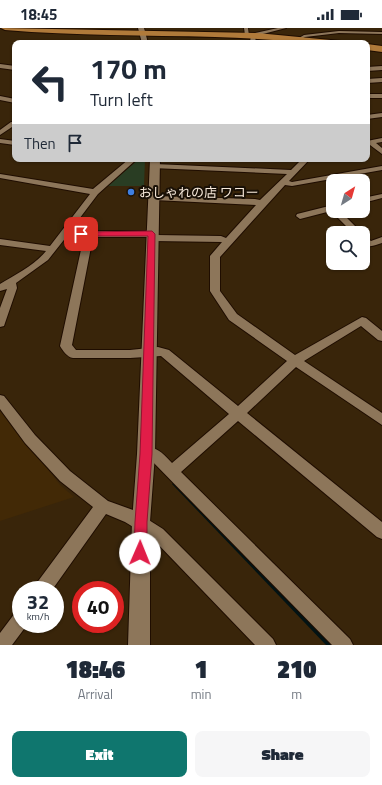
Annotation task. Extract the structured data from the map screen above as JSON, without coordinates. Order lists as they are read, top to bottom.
{
  "places": ["おしゃれの店 ワコー"],
  "north": "top right",
  "page": {
    "status": "18:45",
    "turn": ["170 m", "Turn left"],
    "then": "Then",
    "speed": "32 km/h",
    "limit": "40",
    "eta": [
      "18:46",
      "Arrival",
      "1",
      "min",
      "210",
      "m"
    ],
    "buttons": ["Exit", "Share"]
  }
}
